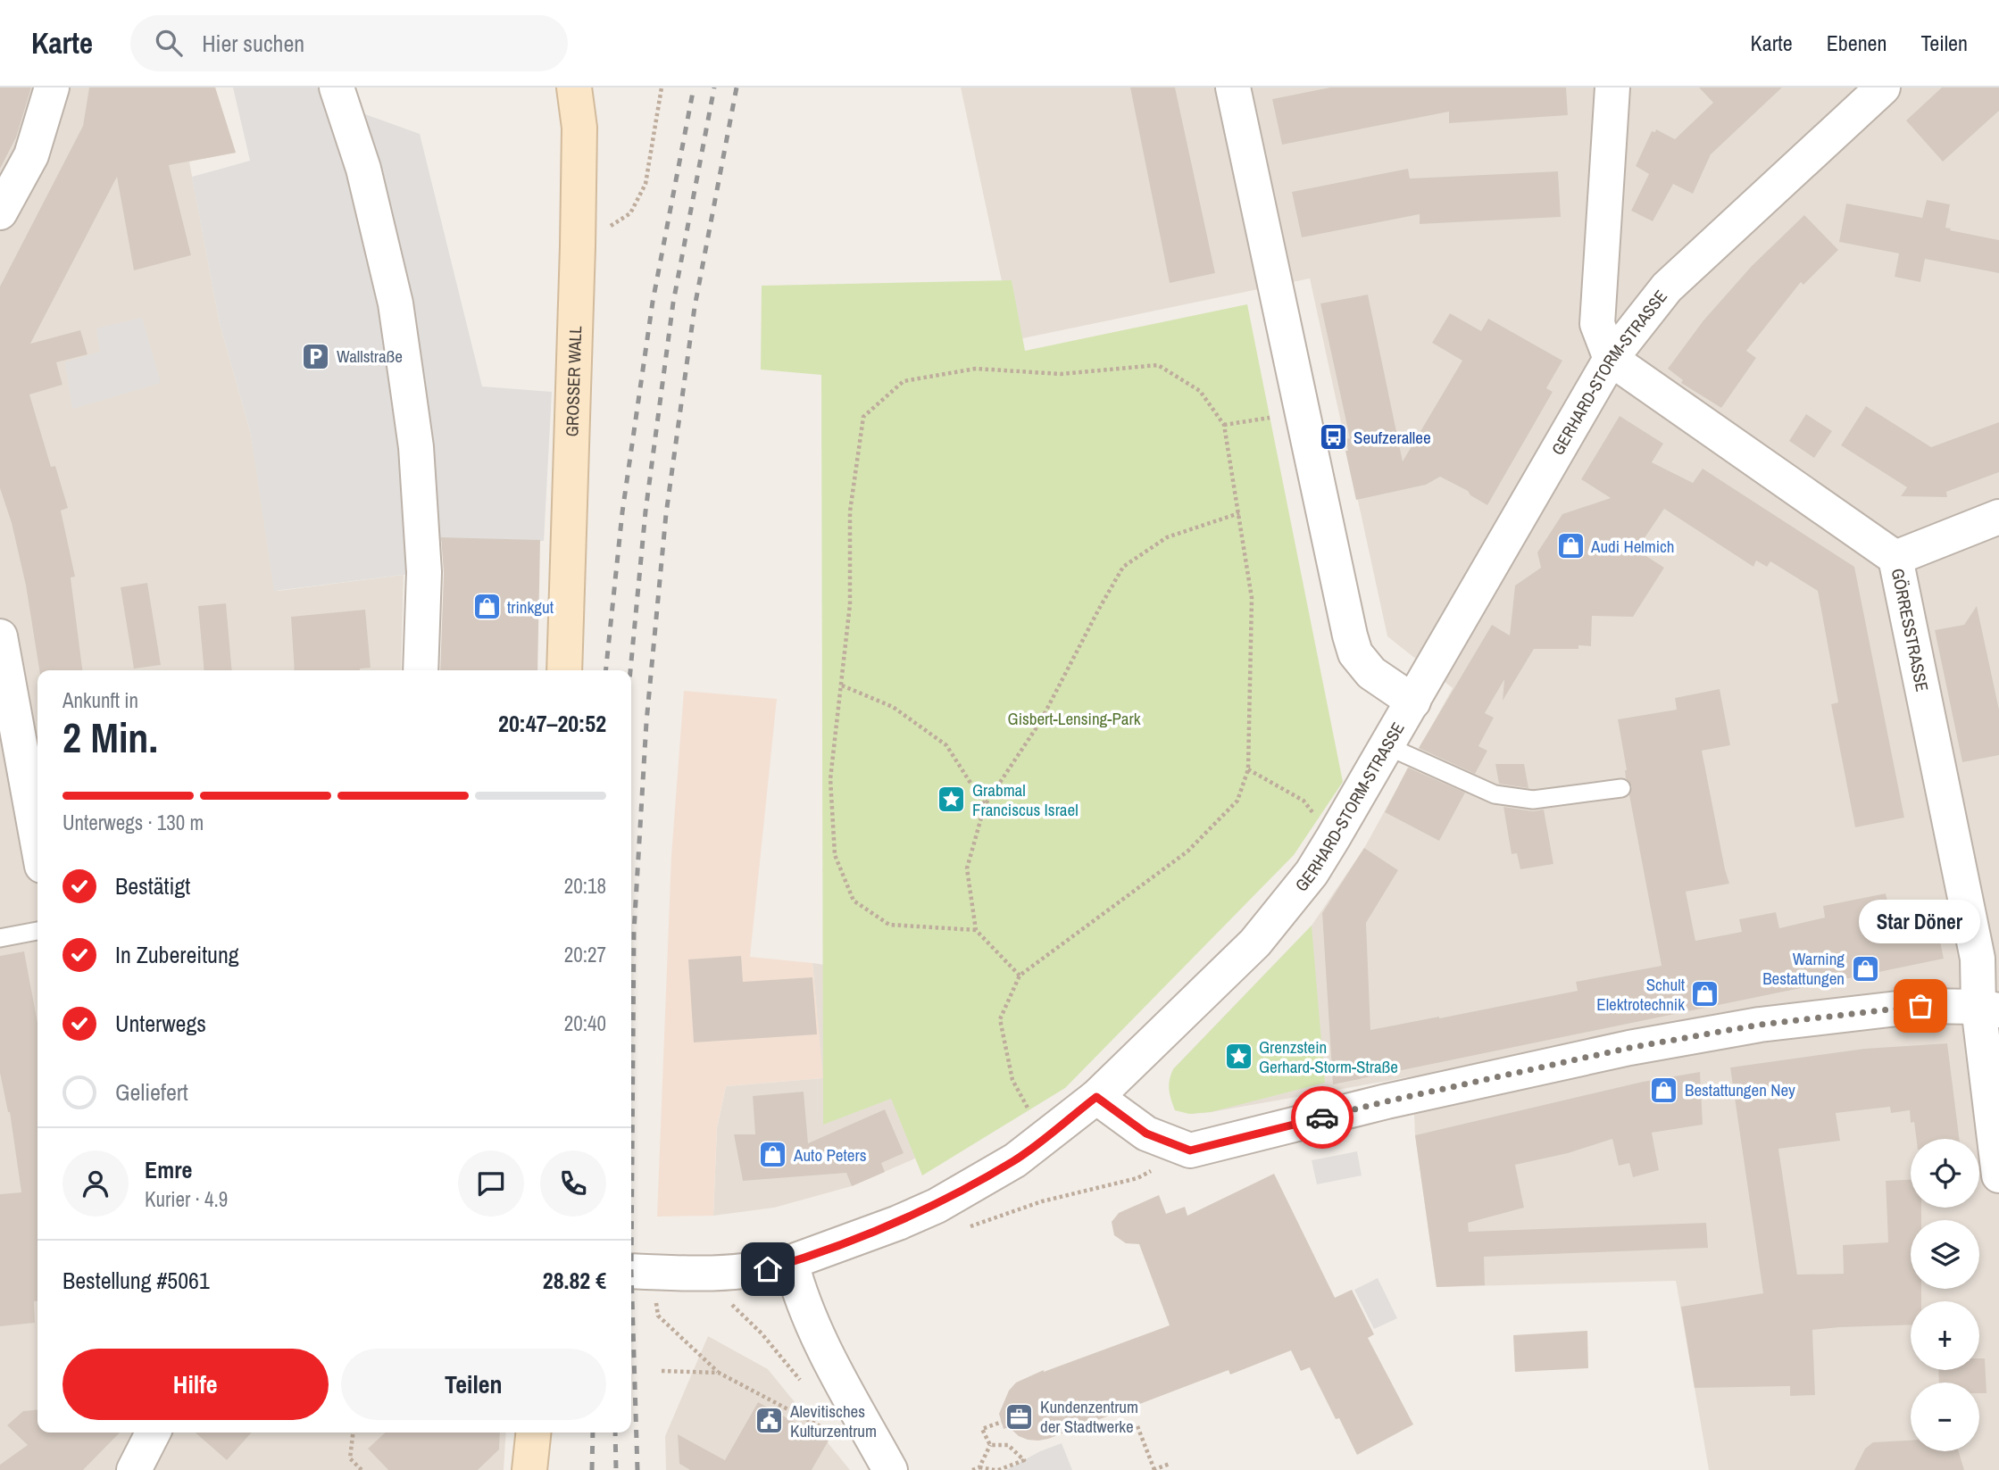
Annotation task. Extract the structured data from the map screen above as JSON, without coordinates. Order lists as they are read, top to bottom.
{
  "streets": {
    "main road": ["GROSSER WALL"],
    "street": ["GERHARD-STORM-STRASSE", "GÖRRESSTRASSE"]
  },
  "crossings": [
    ["GERHARD-STORM-STRASSE", "GÖRRESSTRASSE"]
  ],
  "parks": ["Gisbert-Lensing-Park"],
  "places": {
    "parking": ["Wallstraße"],
    "bus stop": ["Seufzerallee"],
    "shop": [
      "Audi Helmich",
      "trinkgut",
      "Warning Bestattungen",
      "Schult Elektrotechnik",
      "Bestattungen Ney",
      "Auto Peters"
    ],
    "place": ["Grabmal Franciscus Israel", "Grenzstein Gerhard-Storm-Straße"],
    "other": ["Star Döner"],
    "office": ["Kundenzentrum der Stadtwerke"],
    "public building": ["Alevitisches Kulturzentrum"]
  },
  "page": {
    "header": "Karte",
    "search": "Hier suchen",
    "nav": ["Karte", "Ebenen", "Teilen"],
    "heading": ["2 Min.", "Ankunft in", "20:47–20:52"],
    "panel": [
      "Emre",
      "Kurier · 4.9",
      "Bestellung #5061",
      "28.82 €"
    ],
    "bar": "Unterwegs · 130 m",
    "list": [
      ["Bestätigt", "20:18"],
      ["In Zubereitung", "20:27"],
      ["Unterwegs", "20:40"],
      "Geliefert"
    ],
    "bubble": "Star Döner",
    "map_buttons": ["+", "−"],
    "buttons": ["Hilfe", "Teilen"]
  }
}
